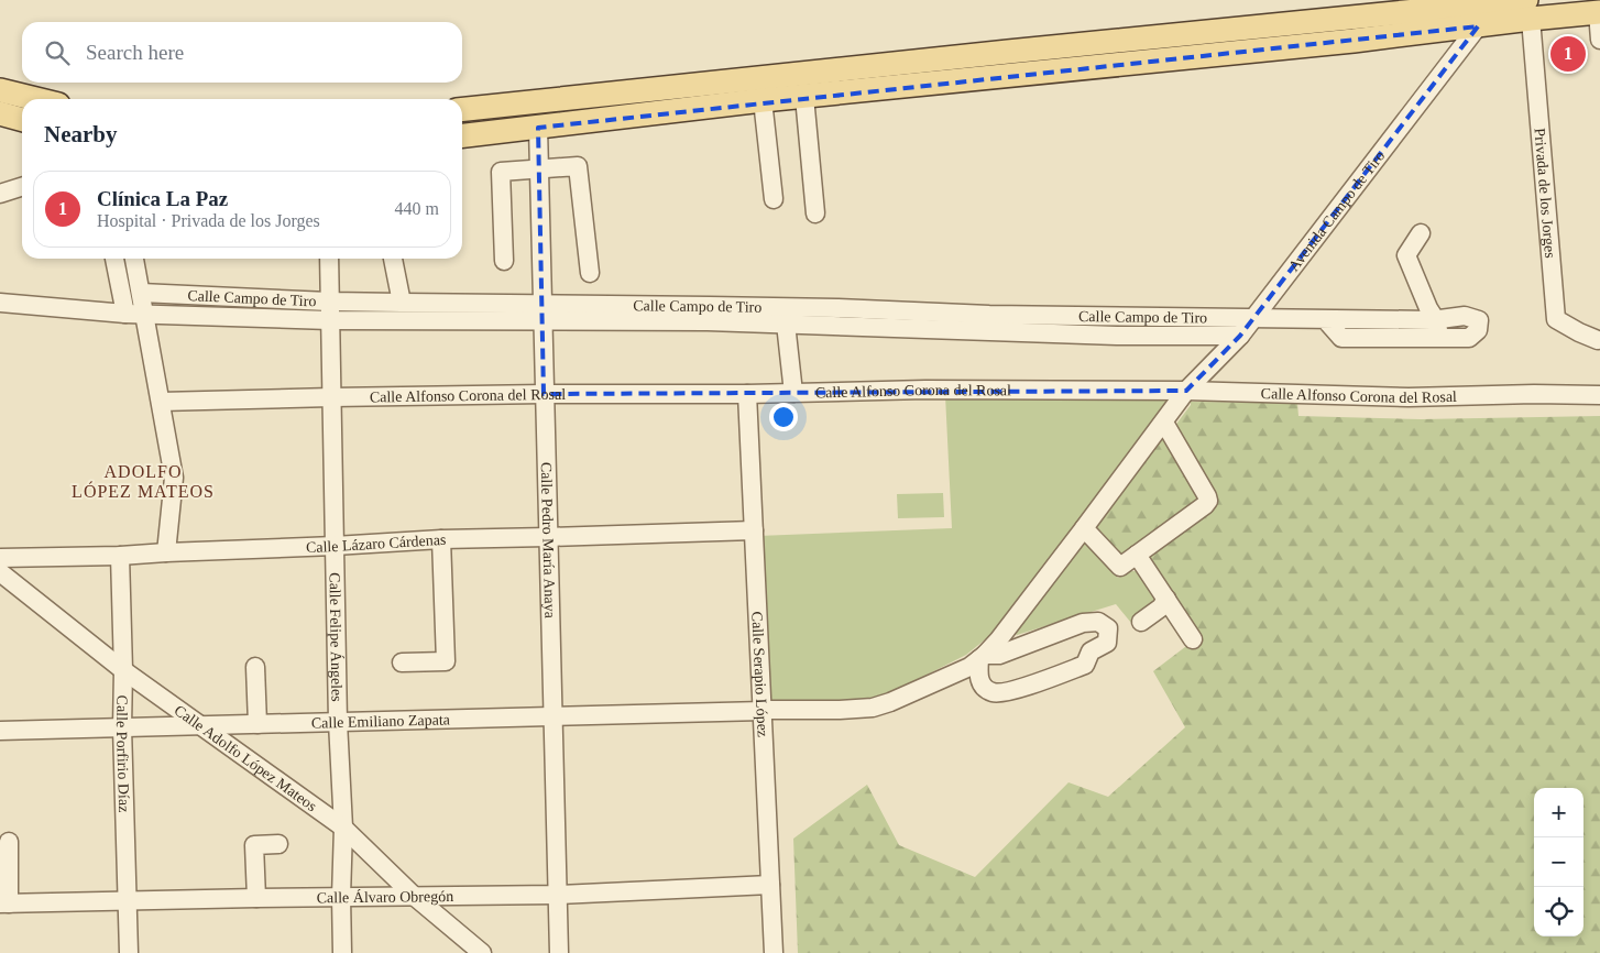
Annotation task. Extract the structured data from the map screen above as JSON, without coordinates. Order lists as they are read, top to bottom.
{
  "streets": {
    "street": [
      "Privada de los Jorges",
      "Avenida Campo de Tiro",
      "Calle Campo de Tiro",
      "Calle Alfonso Corona del Rosal",
      "Calle Pedro María Anaya",
      "Calle Lázaro Cárdenas",
      "Calle Felipe Ángeles",
      "Calle Serapio López",
      "Calle Emiliano Zapata",
      "Calle Porfirio Díaz",
      "Calle Adolfo López Mateos",
      "Calle Álvaro Obregón"
    ]
  },
  "crossings": [
    ["Avenida Campo de Tiro", "Calle Campo de Tiro"],
    ["Avenida Campo de Tiro", "Calle Alfonso Corona del Rosal"],
    ["Avenida Campo de Tiro", "Calle Emiliano Zapata"],
    ["Calle Campo de Tiro", "Calle Pedro María Anaya"],
    ["Calle Campo de Tiro", "Calle Felipe Ángeles"],
    ["Calle Alfonso Corona del Rosal", "Calle Pedro María Anaya"],
    ["Calle Alfonso Corona del Rosal", "Calle Felipe Ángeles"],
    ["Calle Alfonso Corona del Rosal", "Calle Serapio López"],
    ["Calle Pedro María Anaya", "Calle Lázaro Cárdenas"],
    ["Calle Pedro María Anaya", "Calle Emiliano Zapata"],
    ["Calle Pedro María Anaya", "Calle Álvaro Obregón"],
    ["Calle Lázaro Cárdenas", "Calle Felipe Ángeles"],
    ["Calle Lázaro Cárdenas", "Calle Serapio López"],
    ["Calle Lázaro Cárdenas", "Calle Porfirio Díaz"],
    ["Calle Felipe Ángeles", "Calle Emiliano Zapata"],
    ["Calle Felipe Ángeles", "Calle Adolfo López Mateos"],
    ["Calle Felipe Ángeles", "Calle Álvaro Obregón"],
    ["Calle Serapio López", "Calle Emiliano Zapata"],
    ["Calle Serapio López", "Calle Álvaro Obregón"],
    ["Calle Emiliano Zapata", "Calle Porfirio Díaz"],
    ["Calle Emiliano Zapata", "Calle Adolfo López Mateos"],
    ["Calle Porfirio Díaz", "Calle Adolfo López Mateos"],
    ["Calle Porfirio Díaz", "Calle Álvaro Obregón"],
    ["Calle Adolfo López Mateos", "Calle Álvaro Obregón"]
  ],
  "districts": ["ADOLFO LÓPEZ MATEOS"],
  "page": {
    "search": "Search here",
    "pins": "1",
    "heading": "Nearby",
    "list": [
      {
        "mark": "1",
        "name": "Clínica La Paz",
        "note": "Hospital · Privada de los Jorges",
        "value": "440 m"
      }
    ],
    "map_buttons": ["+", "−"]
  }
}
